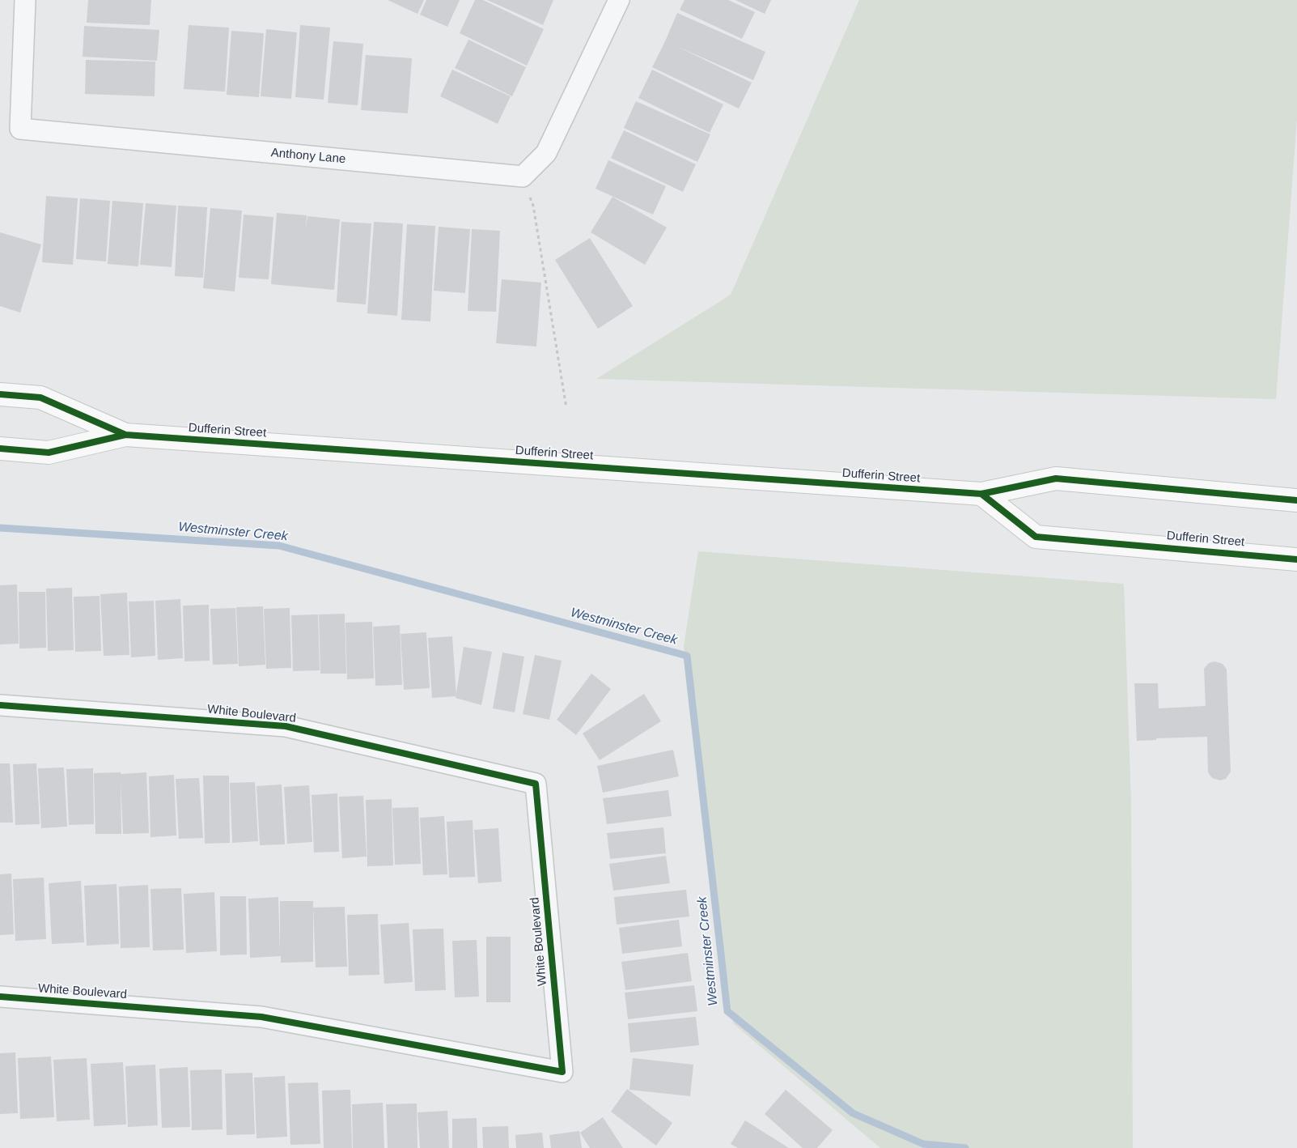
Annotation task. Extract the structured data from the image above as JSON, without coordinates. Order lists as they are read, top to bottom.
{
  "streets": {
    "main road": ["Dufferin Street"],
    "street": ["Anthony Lane", "White Boulevard"]
  },
  "water": ["Westminster Creek"]
}
